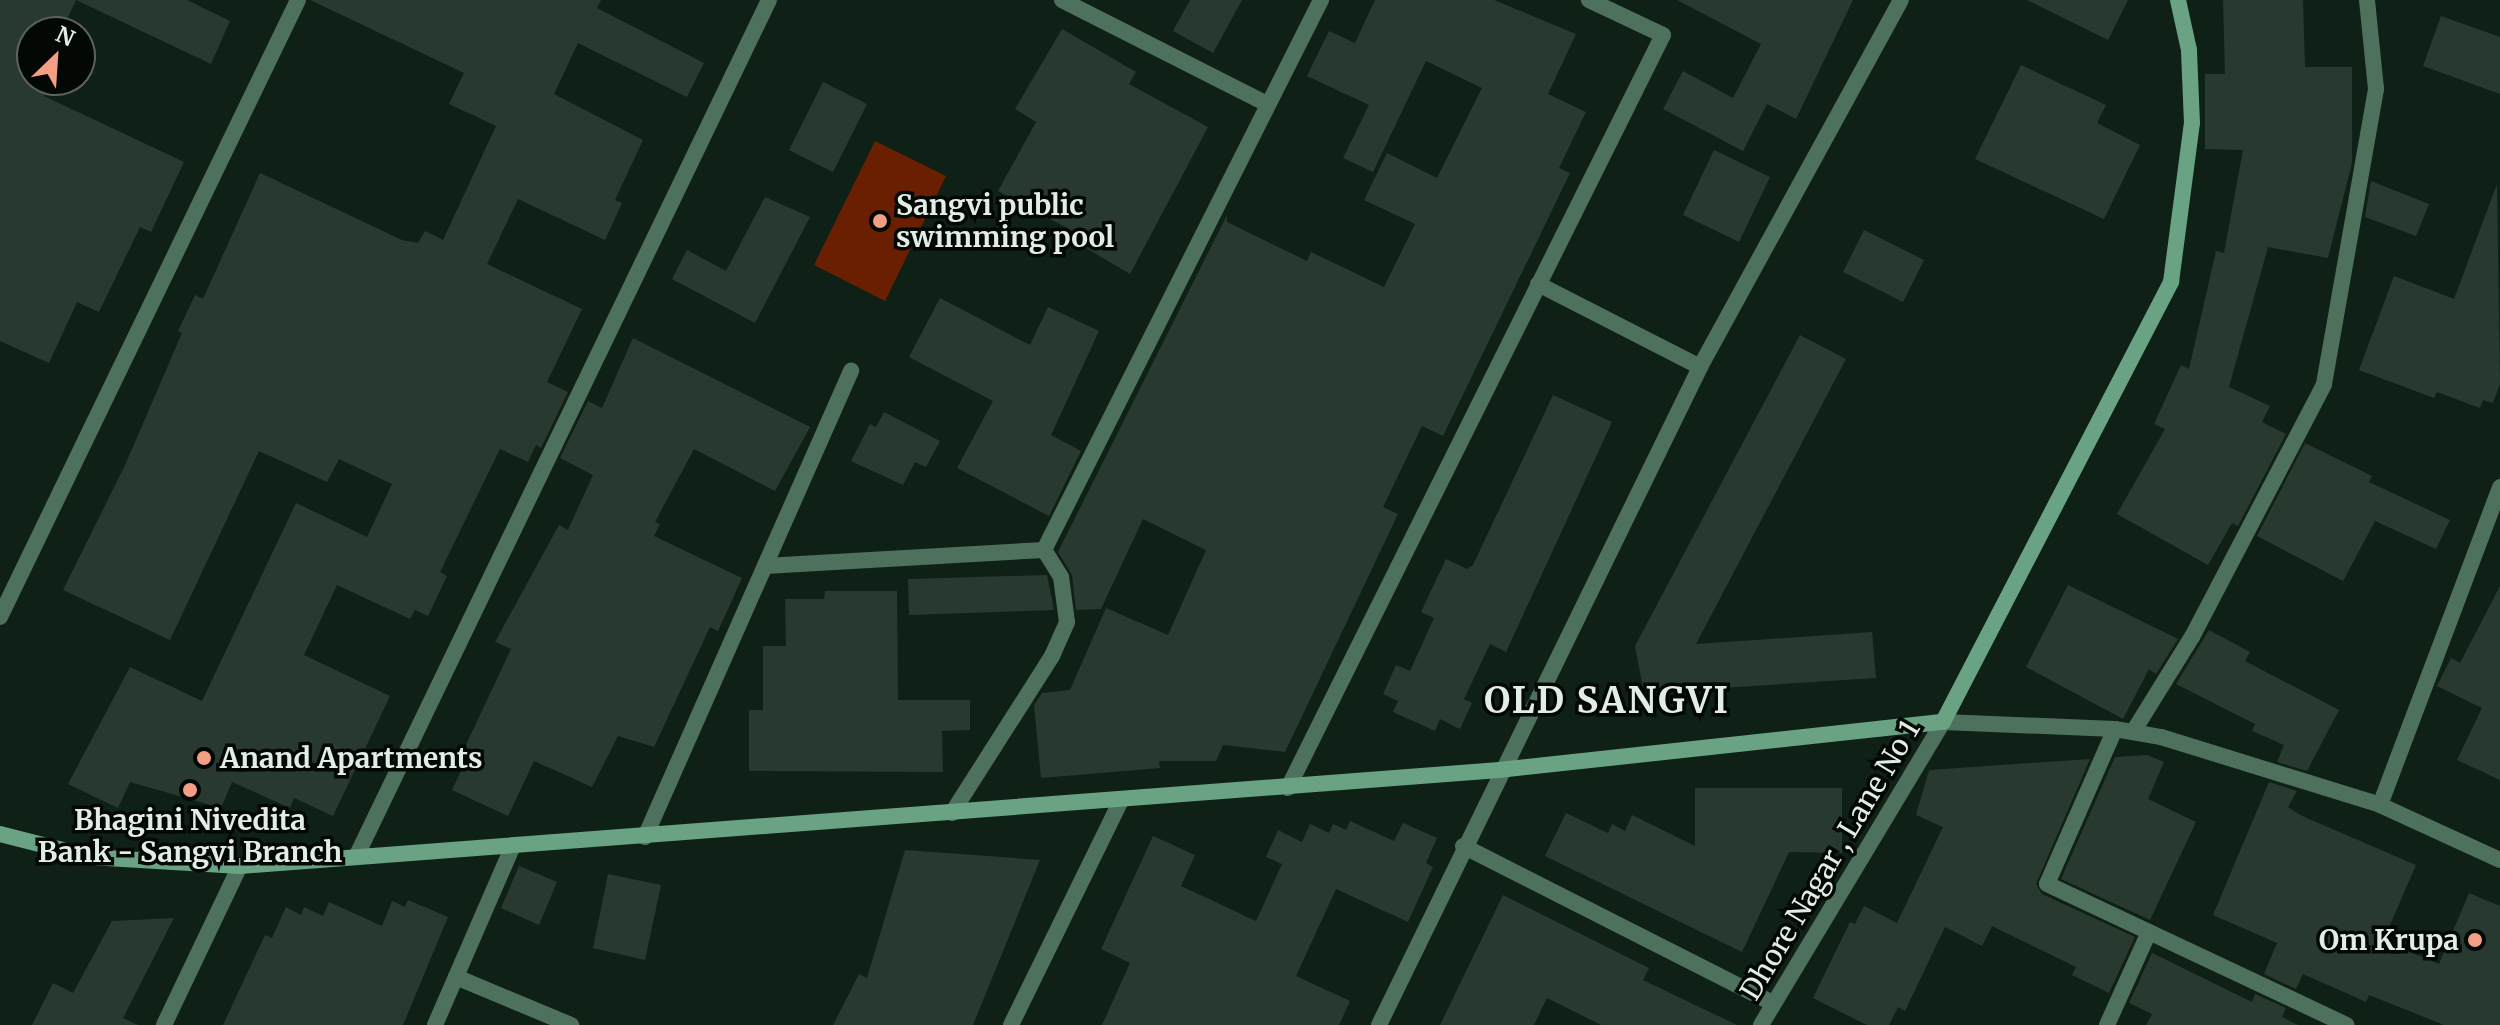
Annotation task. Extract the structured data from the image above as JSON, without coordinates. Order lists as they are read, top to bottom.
{
  "streets": {
    "street": ["Dhore Nagar , Lane No 1"]
  },
  "districts": ["OLD SANGVI"],
  "places": [
    "Sangvi public swimming pool",
    "Anand Apartments",
    "Bhagini Nivedita Bank - Sangvi Branch",
    "Om Krupa"
  ],
  "north": "top right"
}
